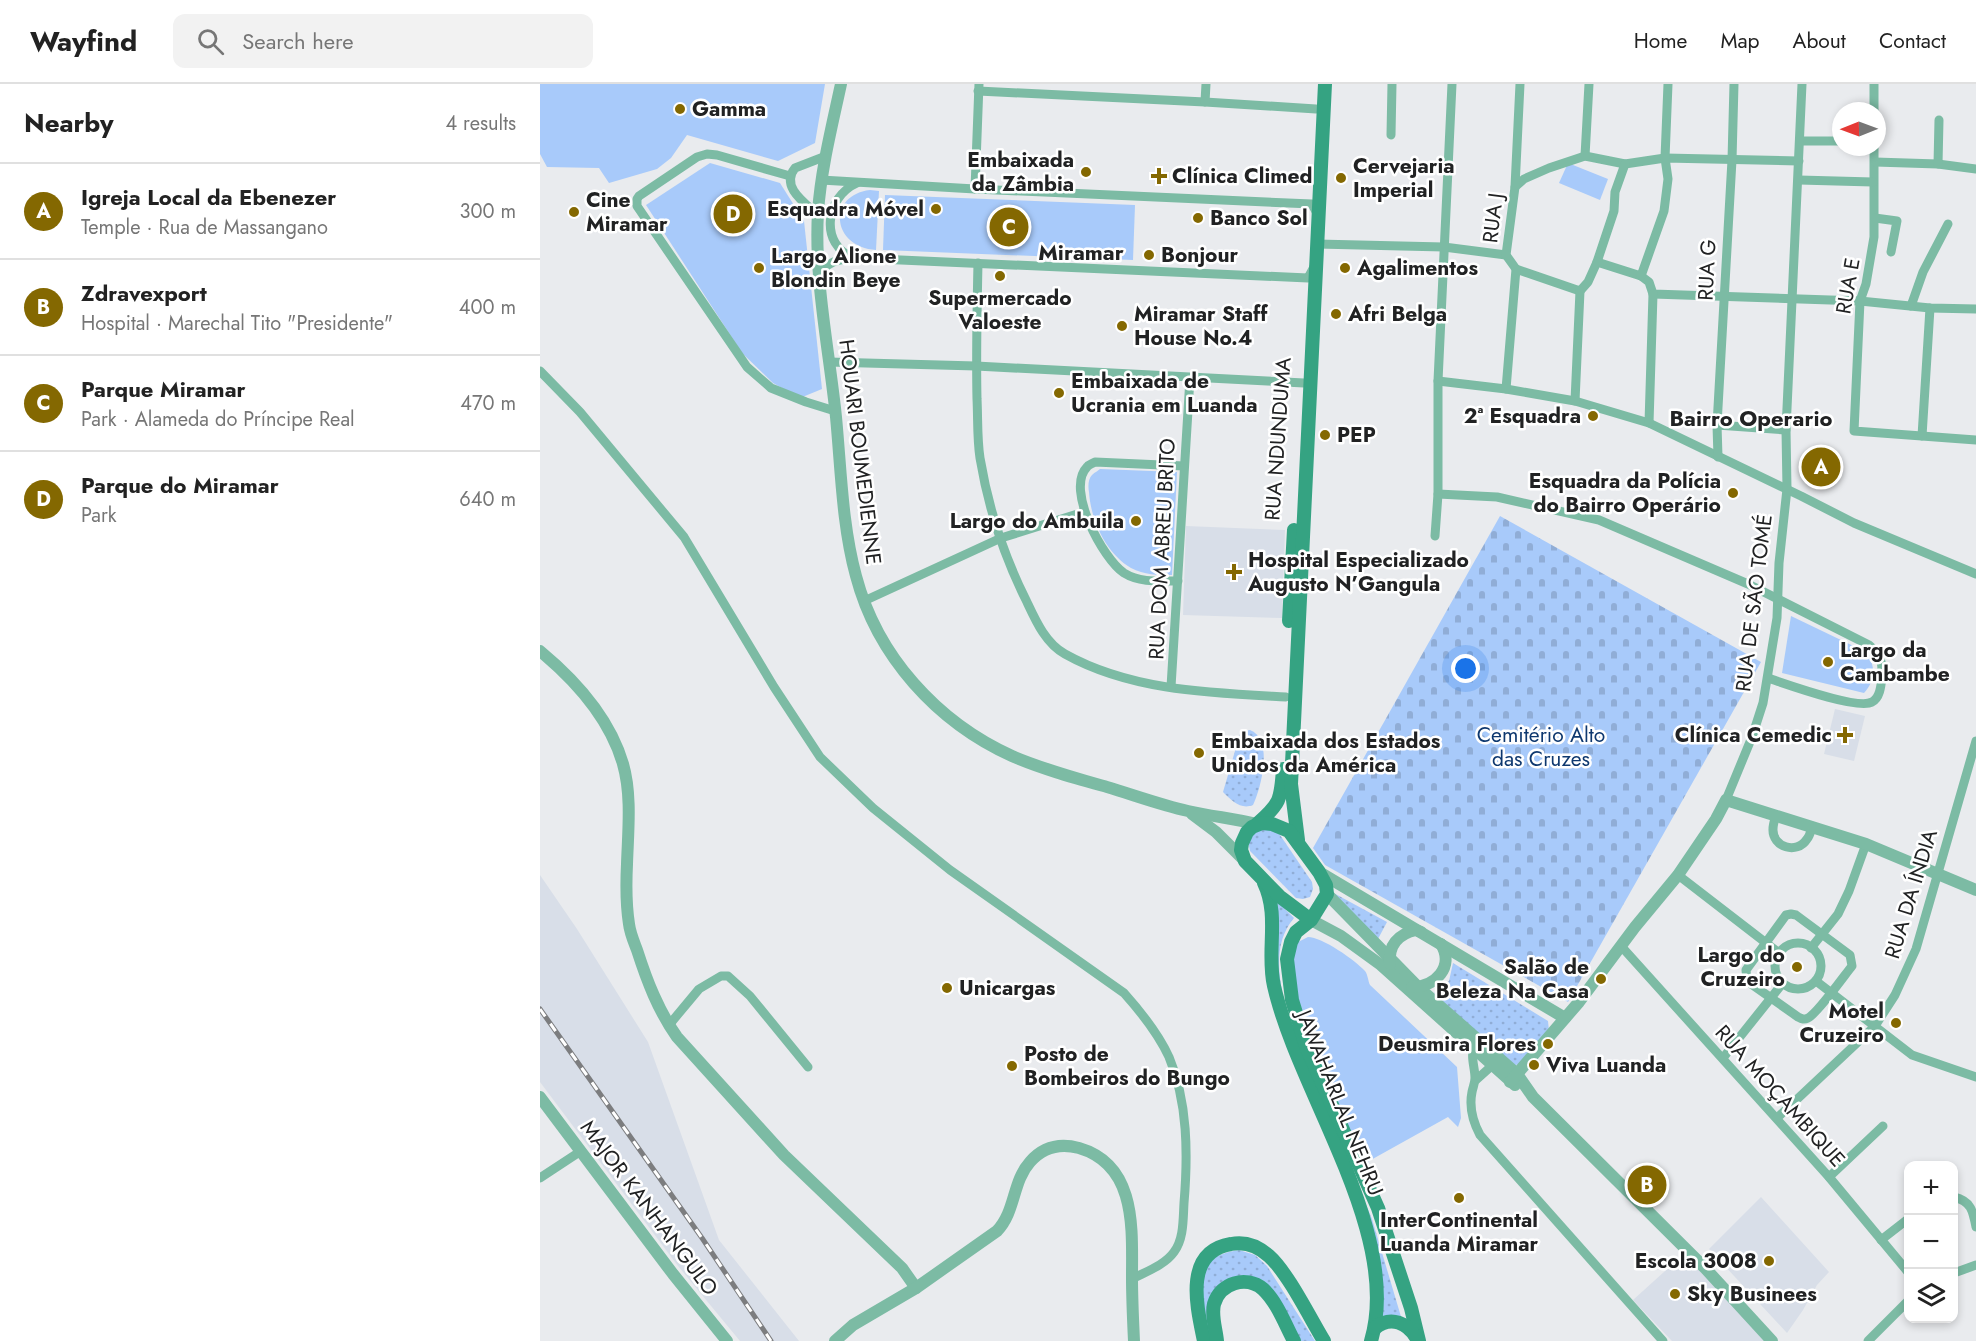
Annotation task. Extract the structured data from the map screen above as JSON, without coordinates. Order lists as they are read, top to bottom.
{
  "streets": {
    "main road": ["RUA NDUNDUMA", "JAWAHARLAL NEHRU"],
    "street": [
      "RUA J",
      "RUA G",
      "RUA E",
      "HOUARI BOUMEDIENNE",
      "RUA DOM ABREU BRITO",
      "RUA DE SÃO TOMÉ",
      "RUA DA ÍNDIA",
      "RUA MOÇAMBIQUE",
      "MAJOR KANHANGULO"
    ]
  },
  "crossings": [
    ["RUA NDUNDUMA", "HOUARI BOUMEDIENNE"],
    ["RUA DE SÃO TOMÉ", "RUA MOÇAMBIQUE"],
    ["RUA DA ÍNDIA", "RUA MOÇAMBIQUE"]
  ],
  "districts": ["Miramar", "Bairro Operario"],
  "parks": ["Cemitério Alto das Cruzes"],
  "places": {
    "other": [
      "Gamma",
      "Embaixada da Zâmbia",
      "Cervejaria Imperial",
      "Esquadra Móvel",
      "Cine Miramar",
      "Banco Sol",
      "Bonjour",
      "Largo Alione Blondin Beye",
      "Agalimentos",
      "Supermercado Valoeste",
      "Afri Belga",
      "Miramar Staff House No.4",
      "Embaixada de Ucrania em Luanda",
      "2ª Esquadra",
      "PEP",
      "Esquadra da Polícia do Bairro Operário",
      "Largo do Ambuila",
      "Largo da Cambambe",
      "Embaixada dos Estados Unidos da América",
      "Largo do Cruzeiro",
      "Salão de Beleza Na Casa",
      "Unicargas",
      "Motel Cruzeiro",
      "Deusmira Flores",
      "Viva Luanda",
      "Posto de Bombeiros do Bungo",
      "InterContinental Luanda Miramar",
      "Escola 3008",
      "Sky Businees"
    ],
    "health": ["Clínica Climed", "Hospital Especializado Augusto N’Gangula", "Clínica Cemedic"]
  },
  "north": "left",
  "page": {
    "header": "Wayfind",
    "search": "Search here",
    "nav": [
      "Home",
      "Map",
      "About",
      "Contact"
    ],
    "heading": ["Nearby", "4 results"],
    "list": [
      {
        "mark": "A",
        "name": "Igreja Local da Ebenezer",
        "note": "Temple · Rua de Massangano",
        "value": "300 m"
      },
      {
        "mark": "B",
        "name": "Zdravexport",
        "note": "Hospital · Marechal Tito \"Presidente\"",
        "value": "400 m"
      },
      {
        "mark": "C",
        "name": "Parque Miramar",
        "note": "Park · Alameda do Príncipe Real",
        "value": "470 m"
      },
      {
        "mark": "D",
        "name": "Parque do Miramar",
        "note": "Park",
        "value": "640 m"
      }
    ],
    "pins": [
      "D",
      "C",
      "A",
      "B"
    ],
    "map_buttons": ["+", "−"]
  }
}
